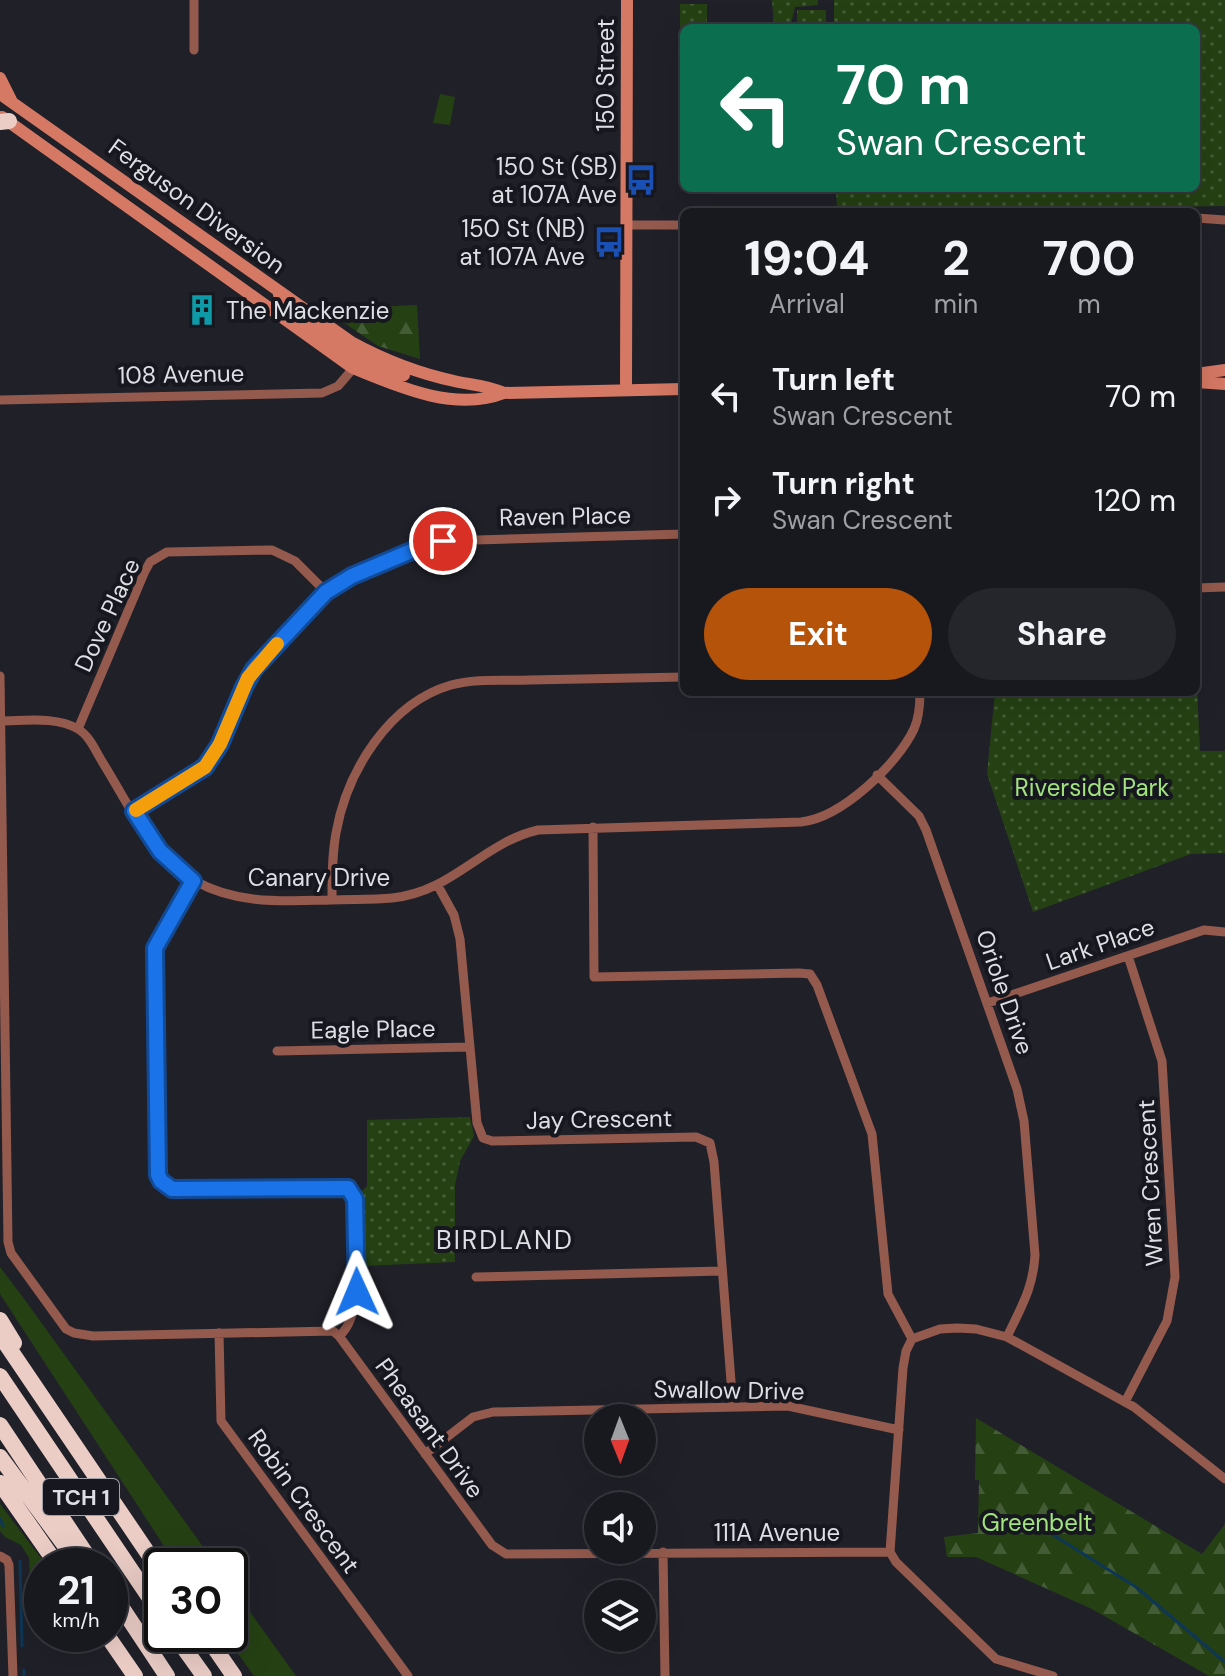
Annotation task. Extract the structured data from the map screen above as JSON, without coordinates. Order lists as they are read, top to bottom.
{
  "streets": {
    "highway": ["TCH 1"],
    "main road": ["150 Street", "Ferguson Diversion"],
    "street": [
      "108 Avenue",
      "Raven Place",
      "Dove Place",
      "Canary Drive",
      "Lark Place",
      "Oriole Drive",
      "Eagle Place",
      "Jay Crescent",
      "Wren Crescent",
      "Swallow Drive",
      "Pheasant Drive",
      "Robin Crescent",
      "111A Avenue"
    ]
  },
  "crossings": [
    ["Ferguson Diversion", "108 Avenue"],
    ["Raven Place", "Dove Place"],
    ["Raven Place", "Canary Drive"],
    ["Dove Place", "Canary Drive"],
    ["Canary Drive", "Oriole Drive"],
    ["Canary Drive", "Jay Crescent"],
    ["Lark Place", "Oriole Drive"],
    ["Lark Place", "Wren Crescent"],
    ["Eagle Place", "Jay Crescent"],
    ["Jay Crescent", "Swallow Drive"],
    ["Swallow Drive", "Pheasant Drive"],
    ["Pheasant Drive", "111A Avenue"]
  ],
  "districts": ["BIRDLAND"],
  "parks": ["Riverside Park", "Greenbelt"],
  "places": {
    "bus stop": ["150 St (SB) at 107A Ave", "150 St (NB) at 107A Ave"],
    "building": ["The Mackenzie"]
  },
  "north": "bottom",
  "page": {
    "turn": ["70 m", "Swan Crescent"],
    "eta": [
      "19:04",
      "Arrival",
      "2",
      "min",
      "700",
      "m"
    ],
    "list": [
      {
        "name": "Turn left",
        "note": "Swan Crescent",
        "value": "70 m"
      },
      {
        "name": "Turn right",
        "note": "Swan Crescent",
        "value": "120 m"
      }
    ],
    "buttons": ["Exit", "Share"],
    "speed": "21 km/h",
    "limit": "30"
  }
}
